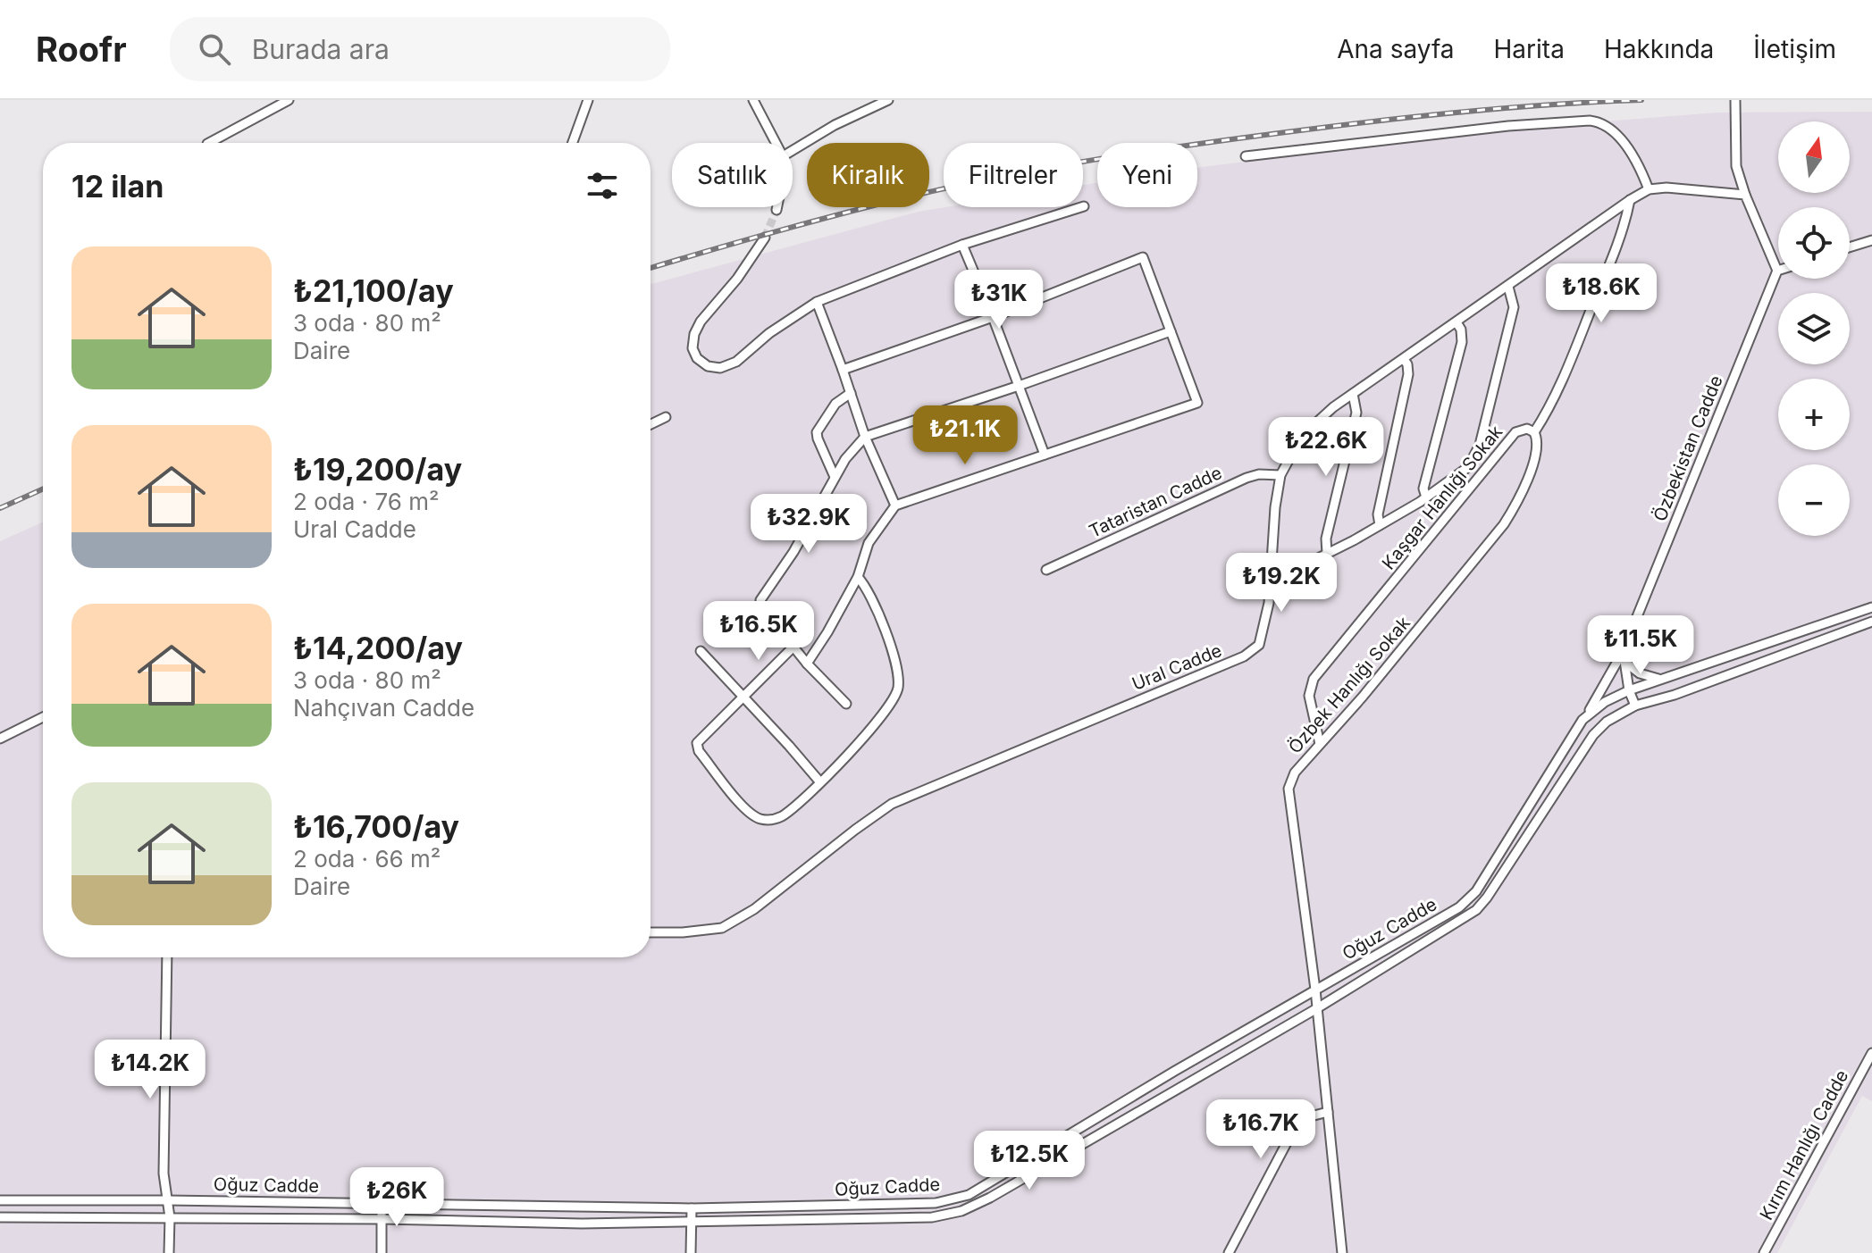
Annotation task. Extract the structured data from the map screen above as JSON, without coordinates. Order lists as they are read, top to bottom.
{
  "streets": {
    "street": [
      "Özbekistan Cadde",
      "Kaşgar Hanlığı Sokak",
      "Tataristan Cadde",
      "Ural Cadde",
      "Özbek Hanlığı Sokak",
      "Oğuz Cadde",
      "Kırım Hanlığı Cadde"
    ]
  },
  "crossings": [
    ["Özbekistan Cadde", "Oğuz Cadde"],
    ["Kaşgar Hanlığı Sokak", "Özbek Hanlığı Sokak"],
    ["Tataristan Cadde", "Ural Cadde"],
    ["Özbek Hanlığı Sokak", "Oğuz Cadde"]
  ],
  "north": "top",
  "page": {
    "header": "Roofr",
    "search": "Burada ara",
    "nav": [
      "Ana sayfa",
      "Harita",
      "Hakkında",
      "İletişim"
    ],
    "map_buttons": ["+", "−"],
    "chip": [
      "Satılık",
      "Kiralık",
      "Filtreler",
      "Yeni"
    ],
    "heading": "12 ilan",
    "list": [
      {
        "name": "₺21,100/ay",
        "note": "3 oda · 80 m² · Daire"
      },
      {
        "name": "₺19,200/ay",
        "note": "2 oda · 76 m² · Ural Cadde"
      },
      {
        "name": "₺14,200/ay",
        "note": "3 oda · 80 m² · Nahçıvan Cadde"
      },
      {
        "name": "₺16,700/ay",
        "note": "2 oda · 66 m² · Daire"
      }
    ],
    "price": [
      "₺18.6K",
      "₺31K",
      "₺21.1K",
      "₺22.6K",
      "₺32.9K",
      "₺19.2K",
      "₺16.5K",
      "₺11.5K",
      "₺14.2K",
      "₺16.7K",
      "₺12.5K",
      "₺26K"
    ]
  }
}
